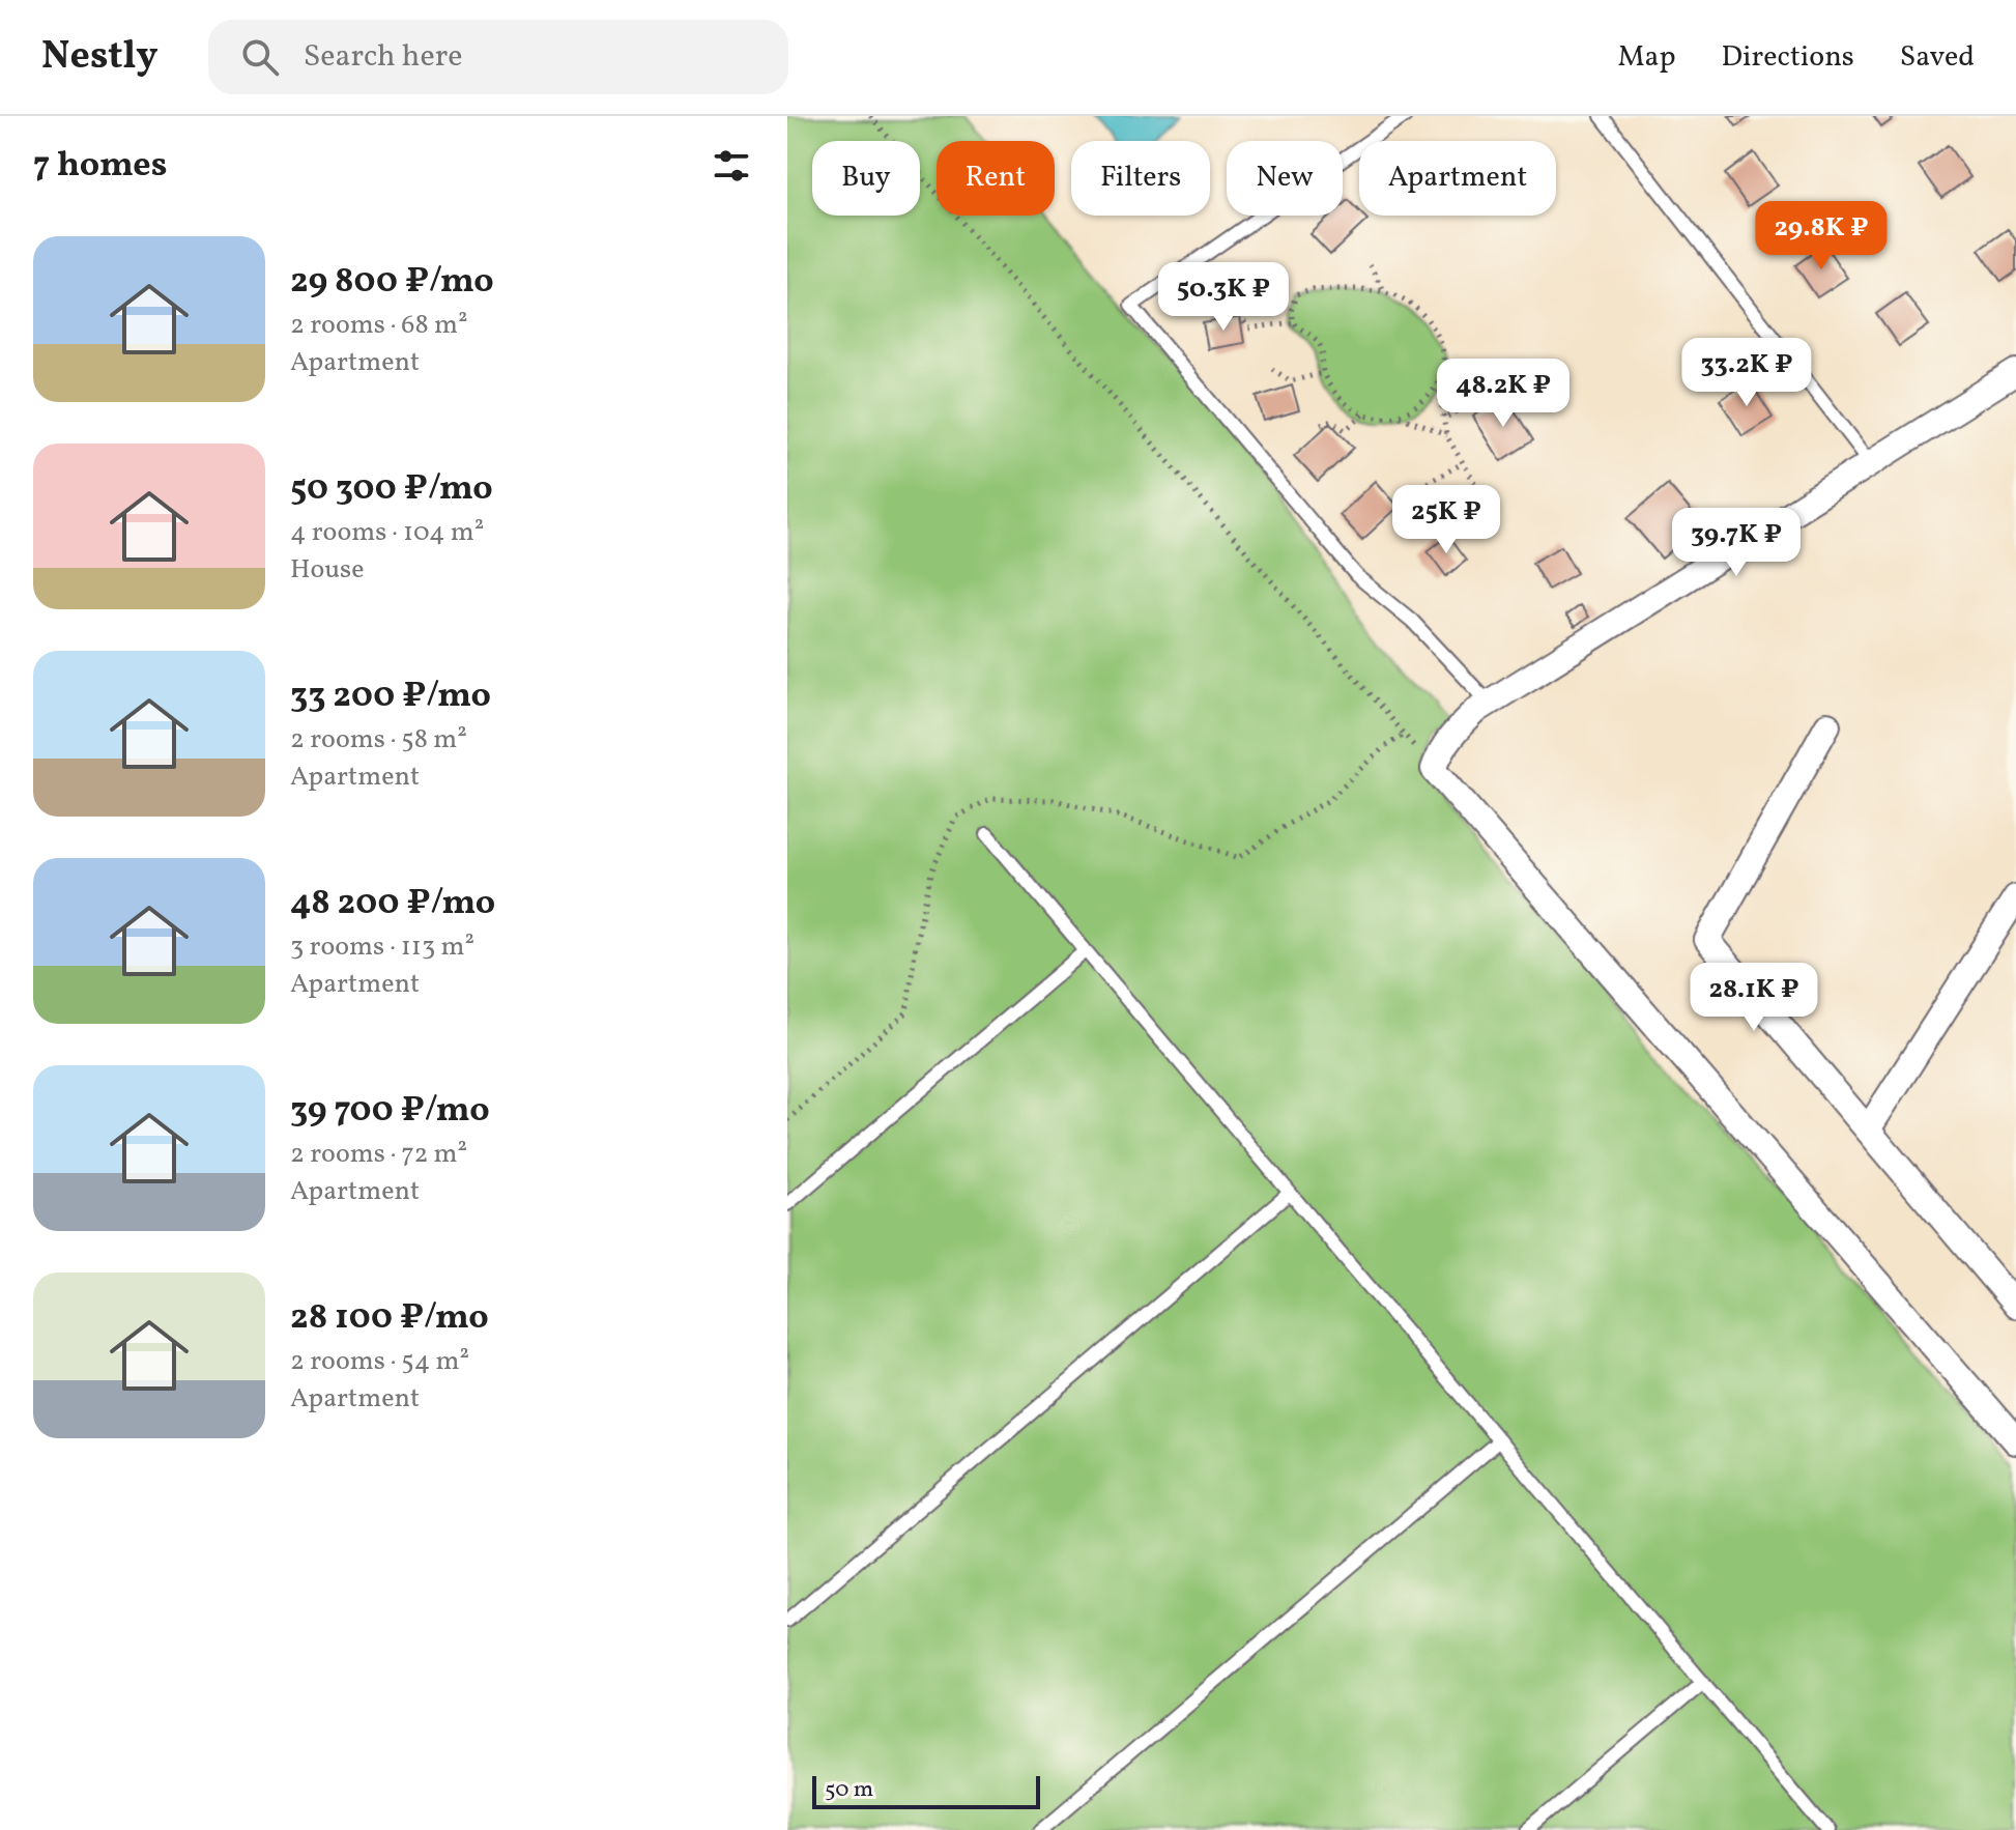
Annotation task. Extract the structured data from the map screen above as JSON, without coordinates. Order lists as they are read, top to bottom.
{
  "scale_bar": "50 m",
  "page": {
    "header": "Nestly",
    "search": "Search here",
    "nav": ["Map", "Directions", "Saved"],
    "heading": "7 homes",
    "chip": [
      "Buy",
      "Rent",
      "Filters",
      "New",
      "Apartment"
    ],
    "price": [
      "29.8K ₽",
      "50.3K ₽",
      "33.2K ₽",
      "48.2K ₽",
      "25K ₽",
      "39.7K ₽",
      "28.1K ₽"
    ],
    "list": [
      {
        "name": "29 800 ₽/mo",
        "note": "2 rooms · 68 m² · Apartment"
      },
      {
        "name": "50 300 ₽/mo",
        "note": "4 rooms · 104 m² · House"
      },
      {
        "name": "33 200 ₽/mo",
        "note": "2 rooms · 58 m² · Apartment"
      },
      {
        "name": "48 200 ₽/mo",
        "note": "3 rooms · 113 m² · Apartment"
      },
      {
        "name": "39 700 ₽/mo",
        "note": "2 rooms · 72 m² · Apartment"
      },
      {
        "name": "28 100 ₽/mo",
        "note": "2 rooms · 54 m² · Apartment"
      }
    ],
    "scale": "50 m"
  }
}
